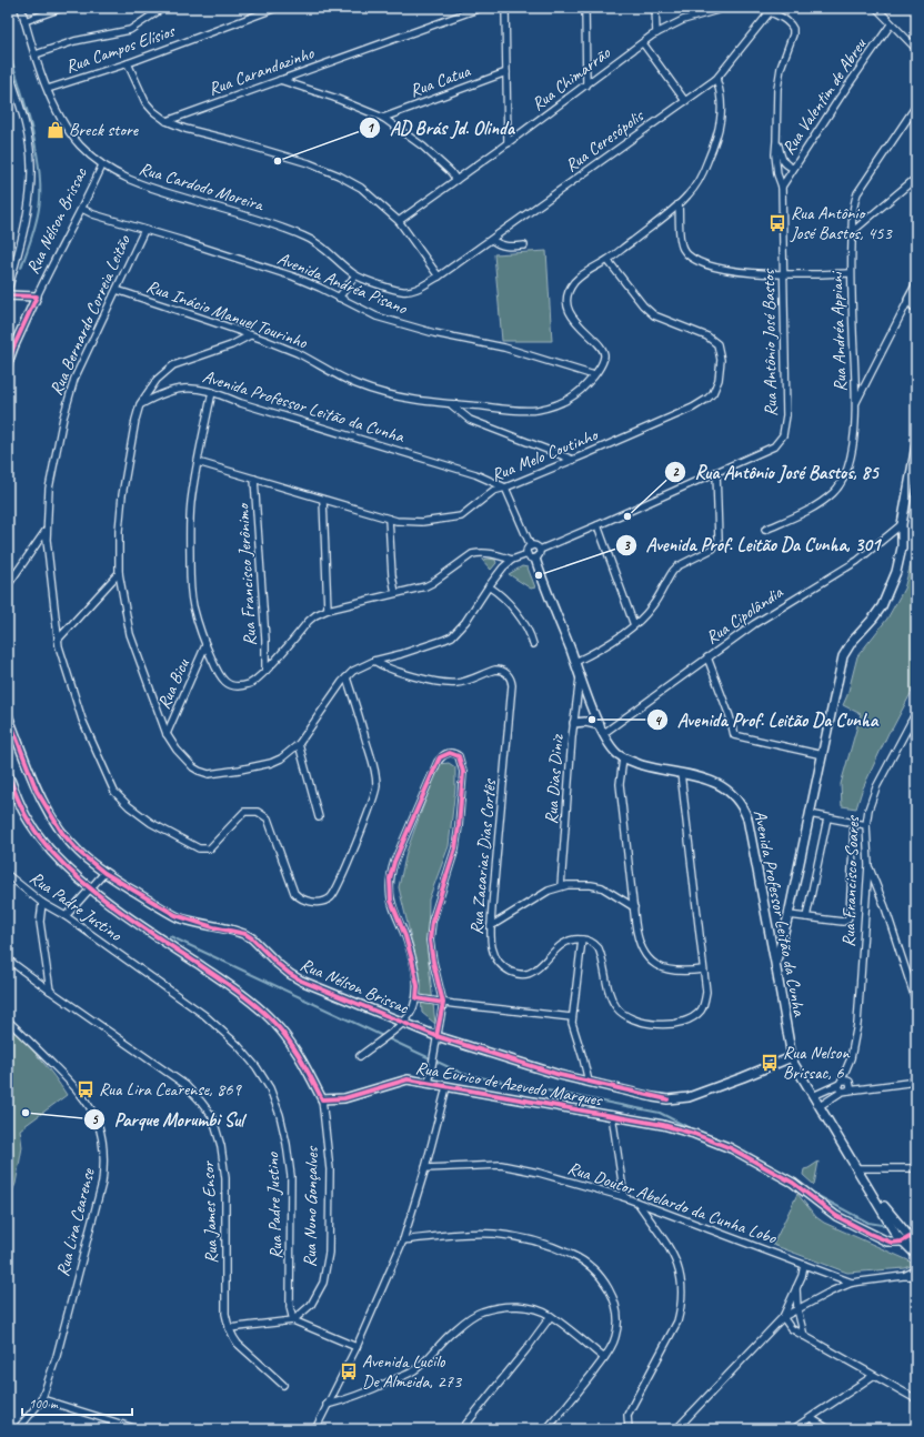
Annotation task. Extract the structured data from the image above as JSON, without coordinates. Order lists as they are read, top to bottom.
{
  "streets": {
    "street": [
      "Rua Campos Elísios",
      "Rua Carandazinho",
      "Rua Chimarrão",
      "Rua Catua",
      "Rua Valentim de Abreu",
      "Rua Ceresópolis",
      "Rua Cardodo Moreira",
      "Rua Nélson Brissac",
      "Avenida Andréa Pisano",
      "Rua Inácio Manuel Tourinho",
      "Rua Bernardo Correia Leitão",
      "Rua Andréa Appiani",
      "Rua Antônio José Bastos",
      "Avenida Professor Leitão da Cunha",
      "Rua Melo Coutinho",
      "Rua Francisco Jerônimo",
      "Rua Cipolândia",
      "Rua Bicu",
      "Rua Dias Diniz",
      "Rua Zacarias Dias Cortês",
      "Rua Francisco Soares",
      "Rua Padre Justino",
      "Rua Eurico de Azevedo Marques",
      "Rua Doutor Abelardo da Cunha Lobo",
      "Rua Nuno Gonçalves",
      "Rua James Ensor",
      "Rua Lira Cearense"
    ]
  },
  "crossings": [
    ["Rua Campos Elísios", "Rua Cardodo Moreira"],
    ["Rua Valentim de Abreu", "Rua Antônio José Bastos"],
    ["Rua Ceresópolis", "Rua Cardodo Moreira"],
    ["Rua Ceresópolis", "Rua Inácio Manuel Tourinho"],
    ["Rua Ceresópolis", "Rua Antônio José Bastos"],
    ["Rua Cardodo Moreira", "Rua Nélson Brissac"],
    ["Rua Nélson Brissac", "Avenida Andréa Pisano"],
    ["Rua Nélson Brissac", "Avenida Professor Leitão da Cunha"],
    ["Avenida Andréa Pisano", "Rua Inácio Manuel Tourinho"],
    ["Avenida Andréa Pisano", "Rua Bernardo Correia Leitão"],
    ["Rua Inácio Manuel Tourinho", "Rua Bernardo Correia Leitão"],
    ["Rua Inácio Manuel Tourinho", "Rua Melo Coutinho"],
    ["Rua Antônio José Bastos", "Avenida Professor Leitão da Cunha"],
    ["Avenida Professor Leitão da Cunha", "Rua Melo Coutinho"],
    ["Avenida Professor Leitão da Cunha", "Rua Cipolândia"],
    ["Avenida Professor Leitão da Cunha", "Rua Dias Diniz"],
    ["Rua Melo Coutinho", "Rua Francisco Jerônimo"],
    ["Rua Padre Justino", "Rua Nuno Gonçalves"],
    ["Rua Eurico de Azevedo Marques", "Rua Nuno Gonçalves"]
  ],
  "places": {
    "shop": ["Breck store"],
    "other": [
      "AD Brás Jd. Olinda",
      "Rua Antônio José Bastos, 85",
      "Avenida Prof. Leitão Da Cunha, 301",
      "Avenida Prof. Leitão Da Cunha",
      "Parque Morumbi Sul"
    ],
    "bus stop": [
      "Rua Antônio José Bastos, 453",
      "Rua Nelson Brissac, 6",
      "Rua Lira Cearense, 869",
      "Avenida Lucilo De Almeida, 273"
    ]
  },
  "scale_bar": "100 m"
}
